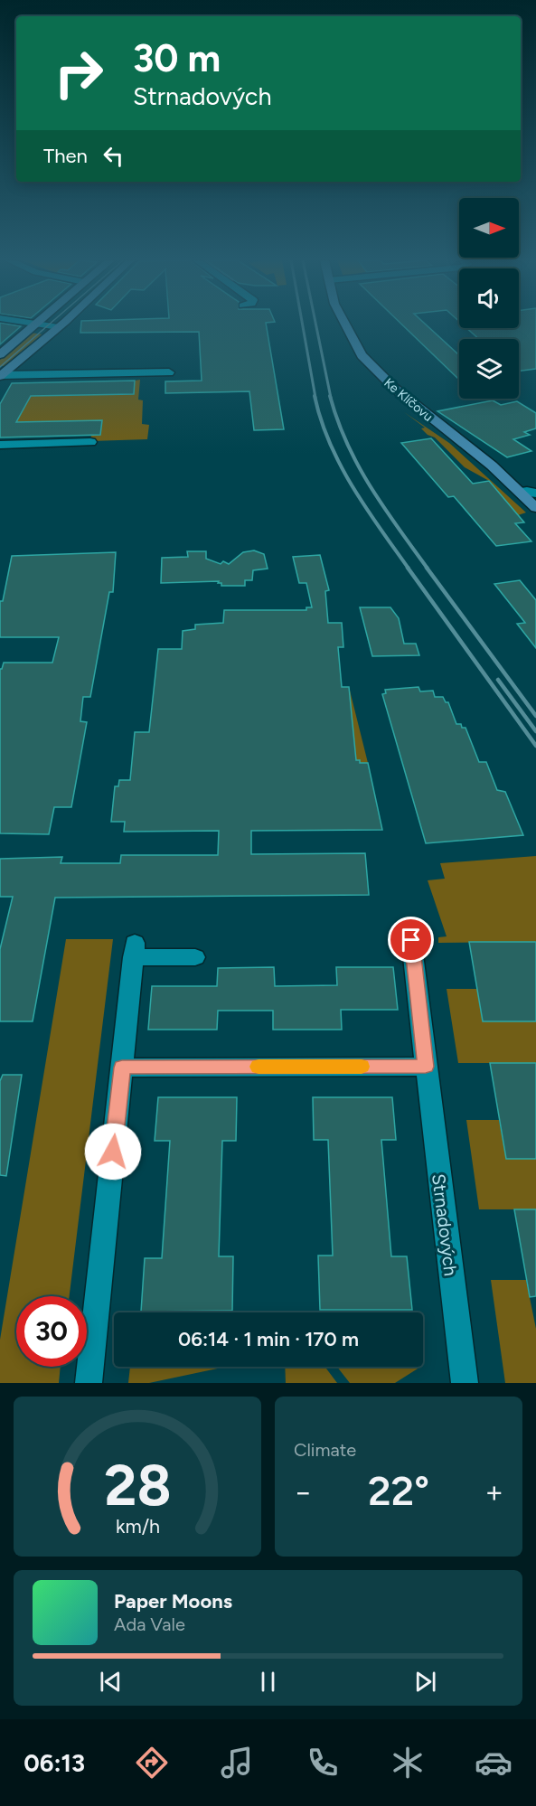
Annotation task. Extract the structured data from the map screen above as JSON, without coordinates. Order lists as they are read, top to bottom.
{
  "streets": {
    "main road": ["Ke Klíčovu"],
    "street": ["Strnadových"]
  },
  "north": "right",
  "page": {
    "turn": ["30 m", "Strnadových"],
    "then": "Then",
    "limit": "30",
    "trip": "06:14 · 1 min · 170 m",
    "tile": "Climate",
    "heat": ["−", "22°", "+"],
    "song": ["Paper Moons", "Ada Vale"],
    "tabs": "06:13",
    "gauge": ["28", "km/h"]
  }
}
